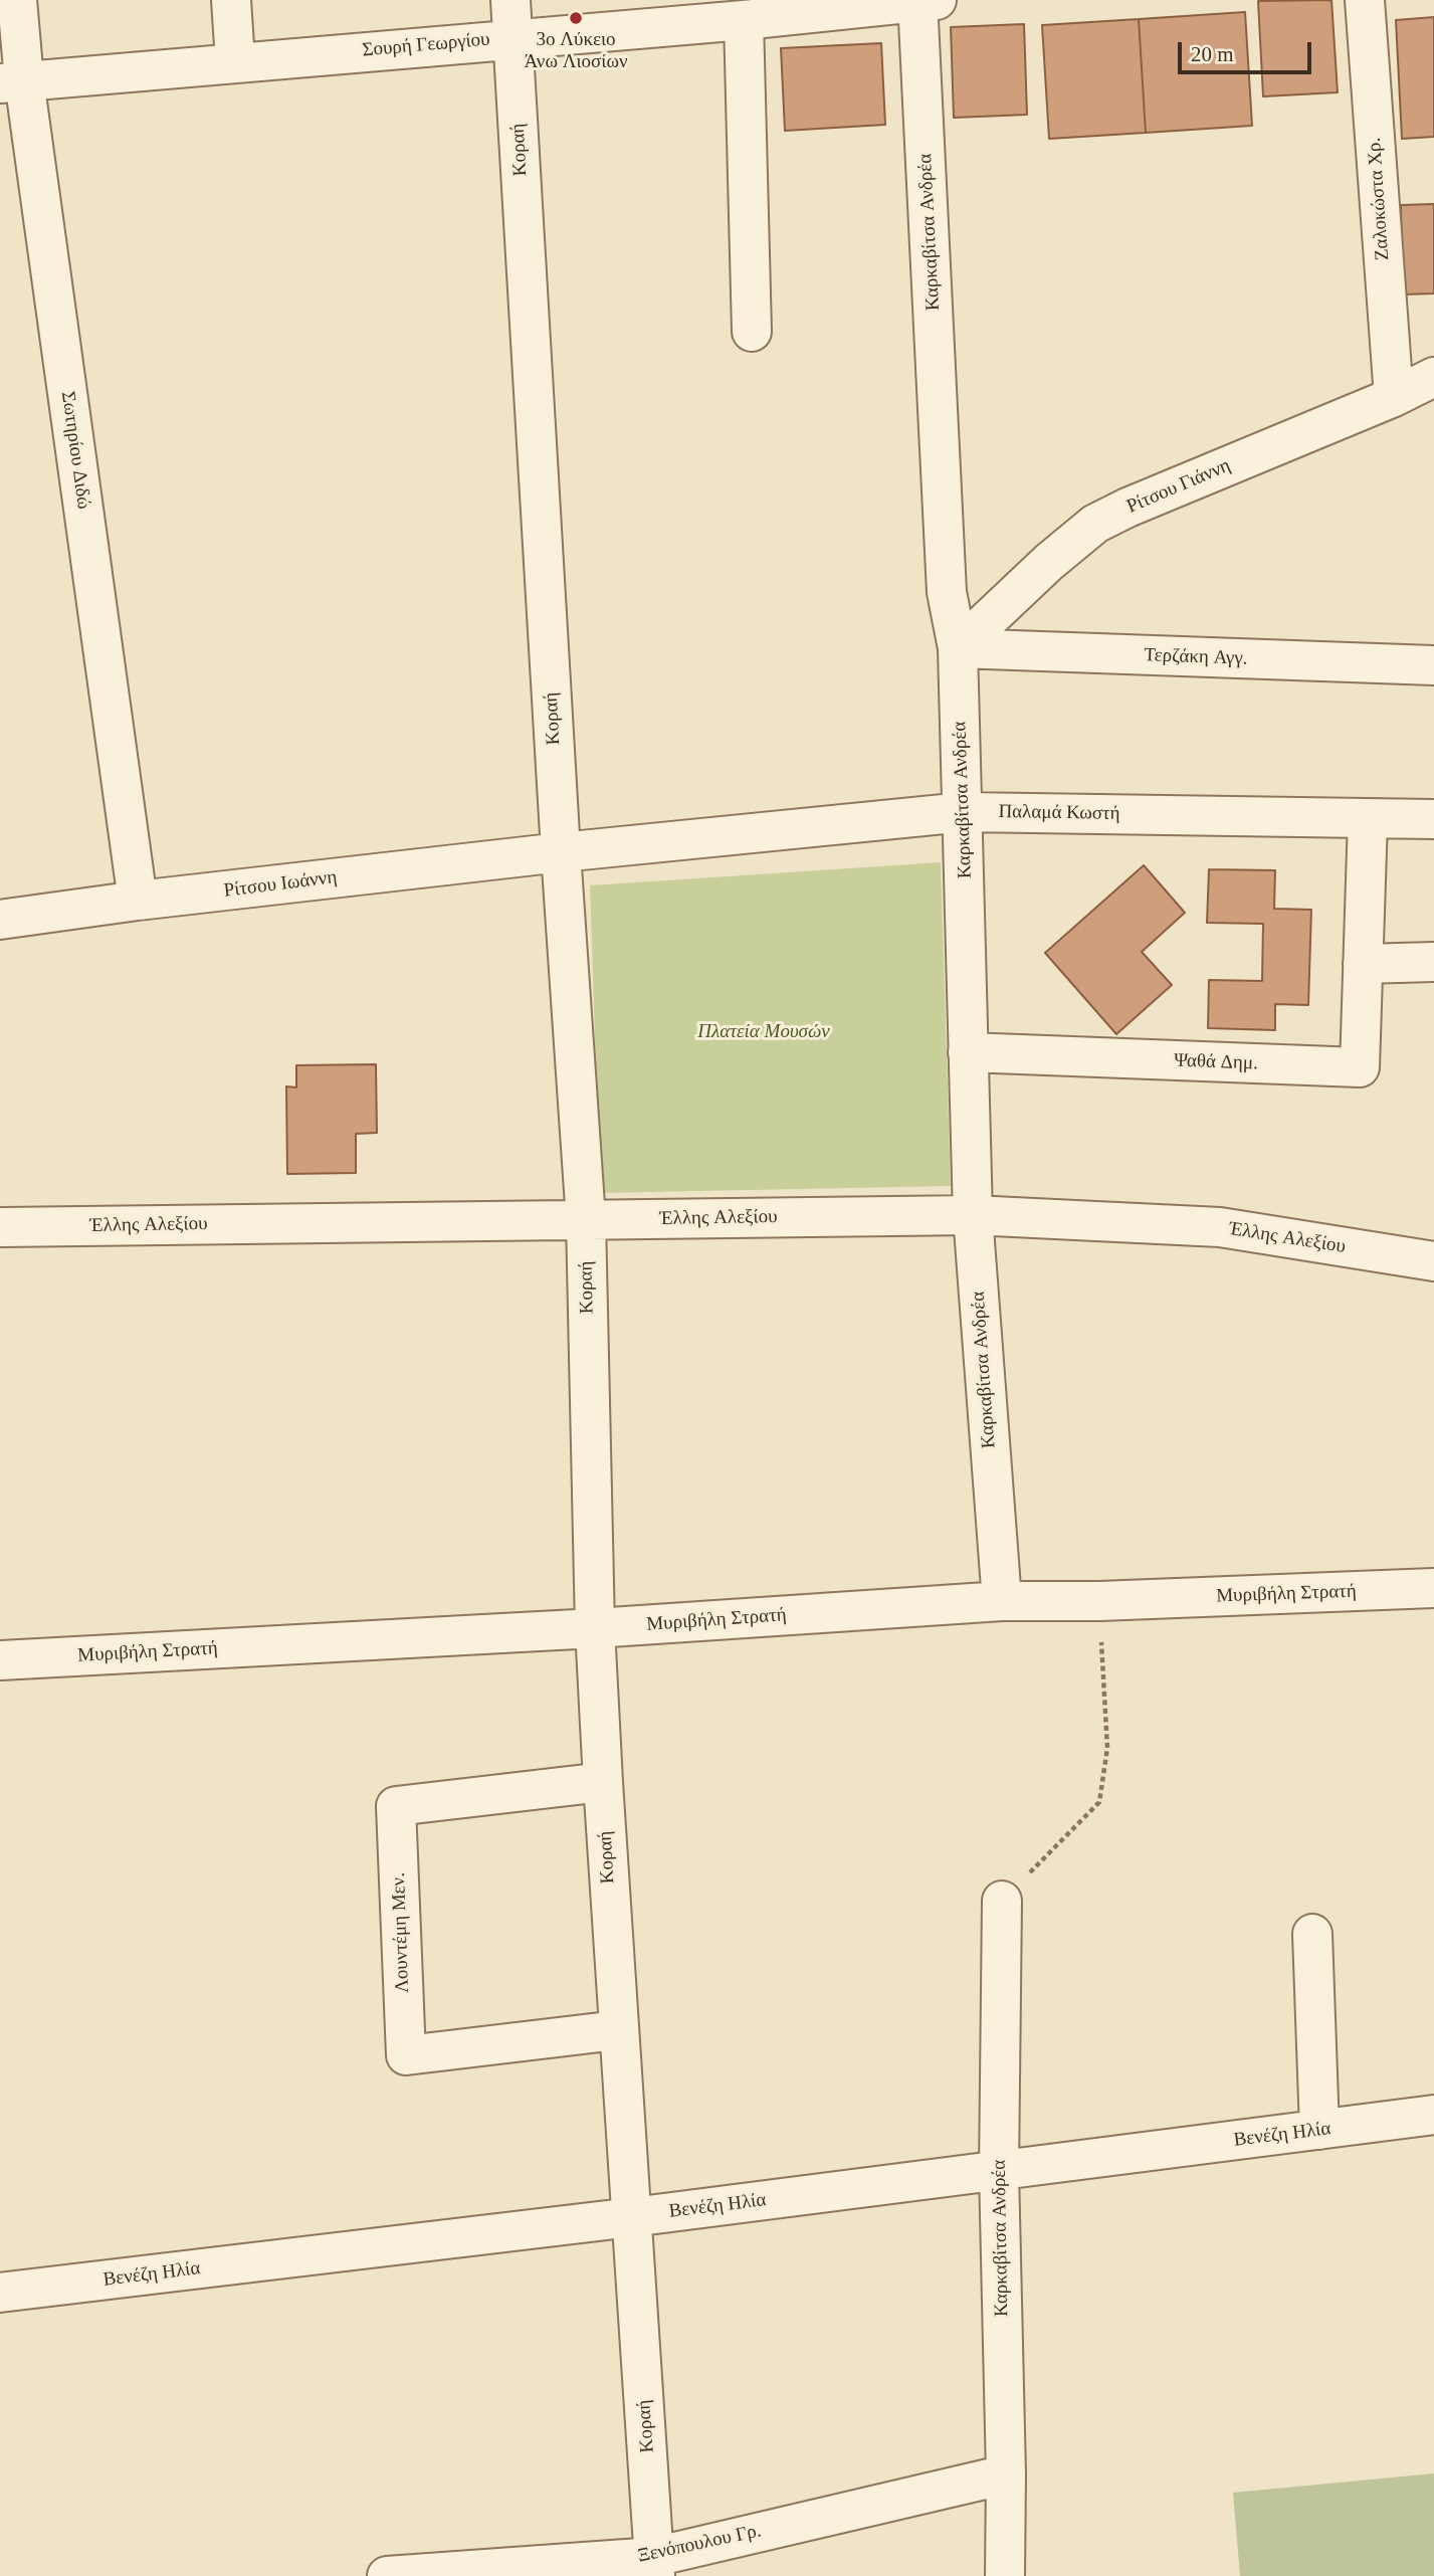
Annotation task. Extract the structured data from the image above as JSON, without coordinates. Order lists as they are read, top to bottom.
{
  "streets": {
    "street": [
      "Σουρή Γεωργίου",
      "Κοραή",
      "Ζαλοκώστα Χρ.",
      "Καρκαβίτσα Ανδρέα",
      "Σωτηρίου Διδώ",
      "Ρίτσου Γιάννη",
      "Τερζάκη Αγγ.",
      "Παλαμά Κωστή",
      "Ρίτσου Ιωάννη",
      "Ψαθά Δημ.",
      "Έλλης Αλεξίου",
      "Μυριβήλη Στρατή",
      "Λουντέμη Μεν.",
      "Βενέζη Ηλία",
      "Ξενόπουλου Γρ."
    ]
  },
  "crossings": [
    ["Σουρή Γεωργίου", "Κοραή"],
    ["Σουρή Γεωργίου", "Καρκαβίτσα Ανδρέα"],
    ["Σουρή Γεωργίου", "Σωτηρίου Διδώ"],
    ["Κοραή", "Παλαμά Κωστή"],
    ["Κοραή", "Ρίτσου Ιωάννη"],
    ["Κοραή", "Έλλης Αλεξίου"],
    ["Κοραή", "Μυριβήλη Στρατή"],
    ["Κοραή", "Λουντέμη Μεν."],
    ["Κοραή", "Βενέζη Ηλία"],
    ["Κοραή", "Ξενόπουλου Γρ."],
    ["Ζαλοκώστα Χρ.", "Ρίτσου Γιάννη"],
    ["Καρκαβίτσα Ανδρέα", "Ρίτσου Γιάννη"],
    ["Καρκαβίτσα Ανδρέα", "Τερζάκη Αγγ."],
    ["Καρκαβίτσα Ανδρέα", "Παλαμά Κωστή"],
    ["Καρκαβίτσα Ανδρέα", "Ψαθά Δημ."],
    ["Καρκαβίτσα Ανδρέα", "Έλλης Αλεξίου"],
    ["Καρκαβίτσα Ανδρέα", "Μυριβήλη Στρατή"],
    ["Καρκαβίτσα Ανδρέα", "Βενέζη Ηλία"],
    ["Καρκαβίτσα Ανδρέα", "Ξενόπουλου Γρ."],
    ["Σωτηρίου Διδώ", "Ρίτσου Ιωάννη"],
    ["Ρίτσου Γιάννη", "Τερζάκη Αγγ."],
    ["Παλαμά Κωστή", "Ρίτσου Ιωάννη"],
    ["Παλαμά Κωστή", "Ψαθά Δημ."]
  ],
  "parks": ["Πλατεία Μουσών"],
  "places": ["3ο Λύκειο Άνω Λιοσίων"],
  "scale_bar": "20 m"
}
